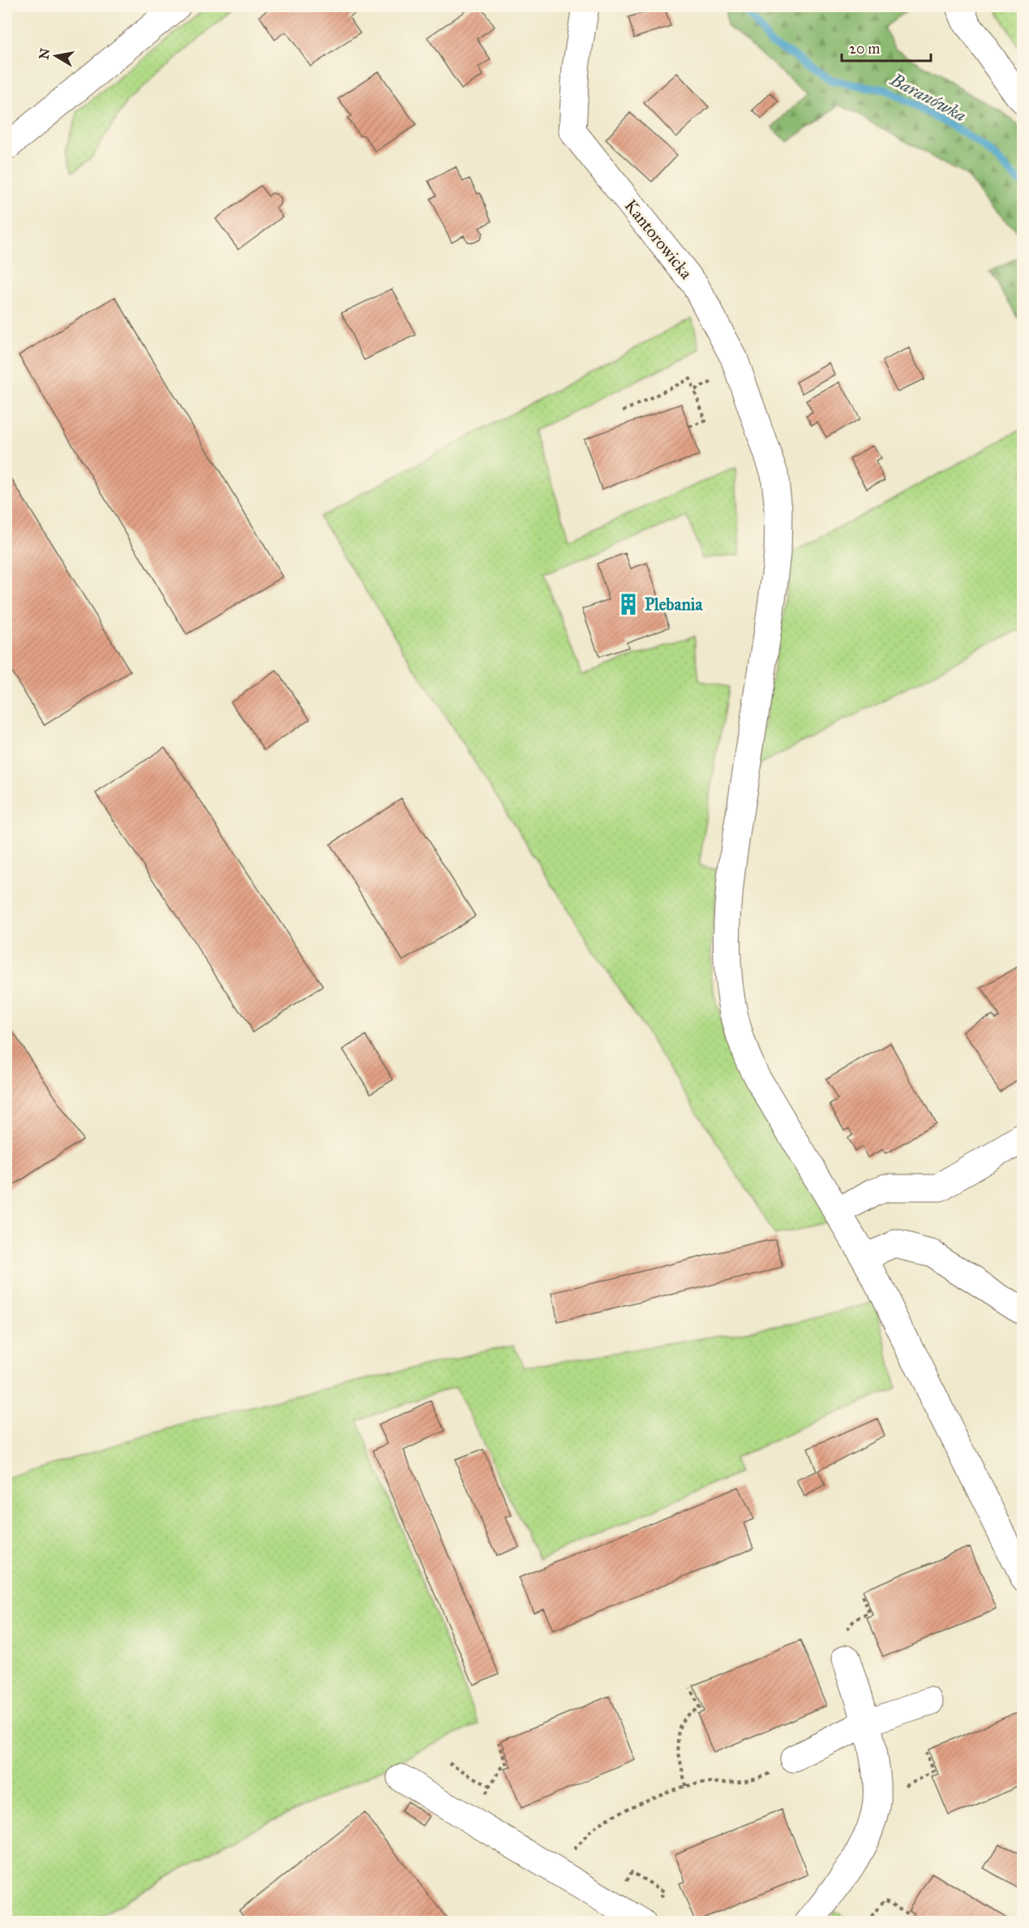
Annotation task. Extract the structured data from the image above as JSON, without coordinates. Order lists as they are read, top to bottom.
{
  "streets": {
    "street": ["Kantorowicka"]
  },
  "water": ["Baranówka"],
  "places": {
    "building": ["Plebania"]
  },
  "scale_bar": "20 m",
  "north": "left"
}
